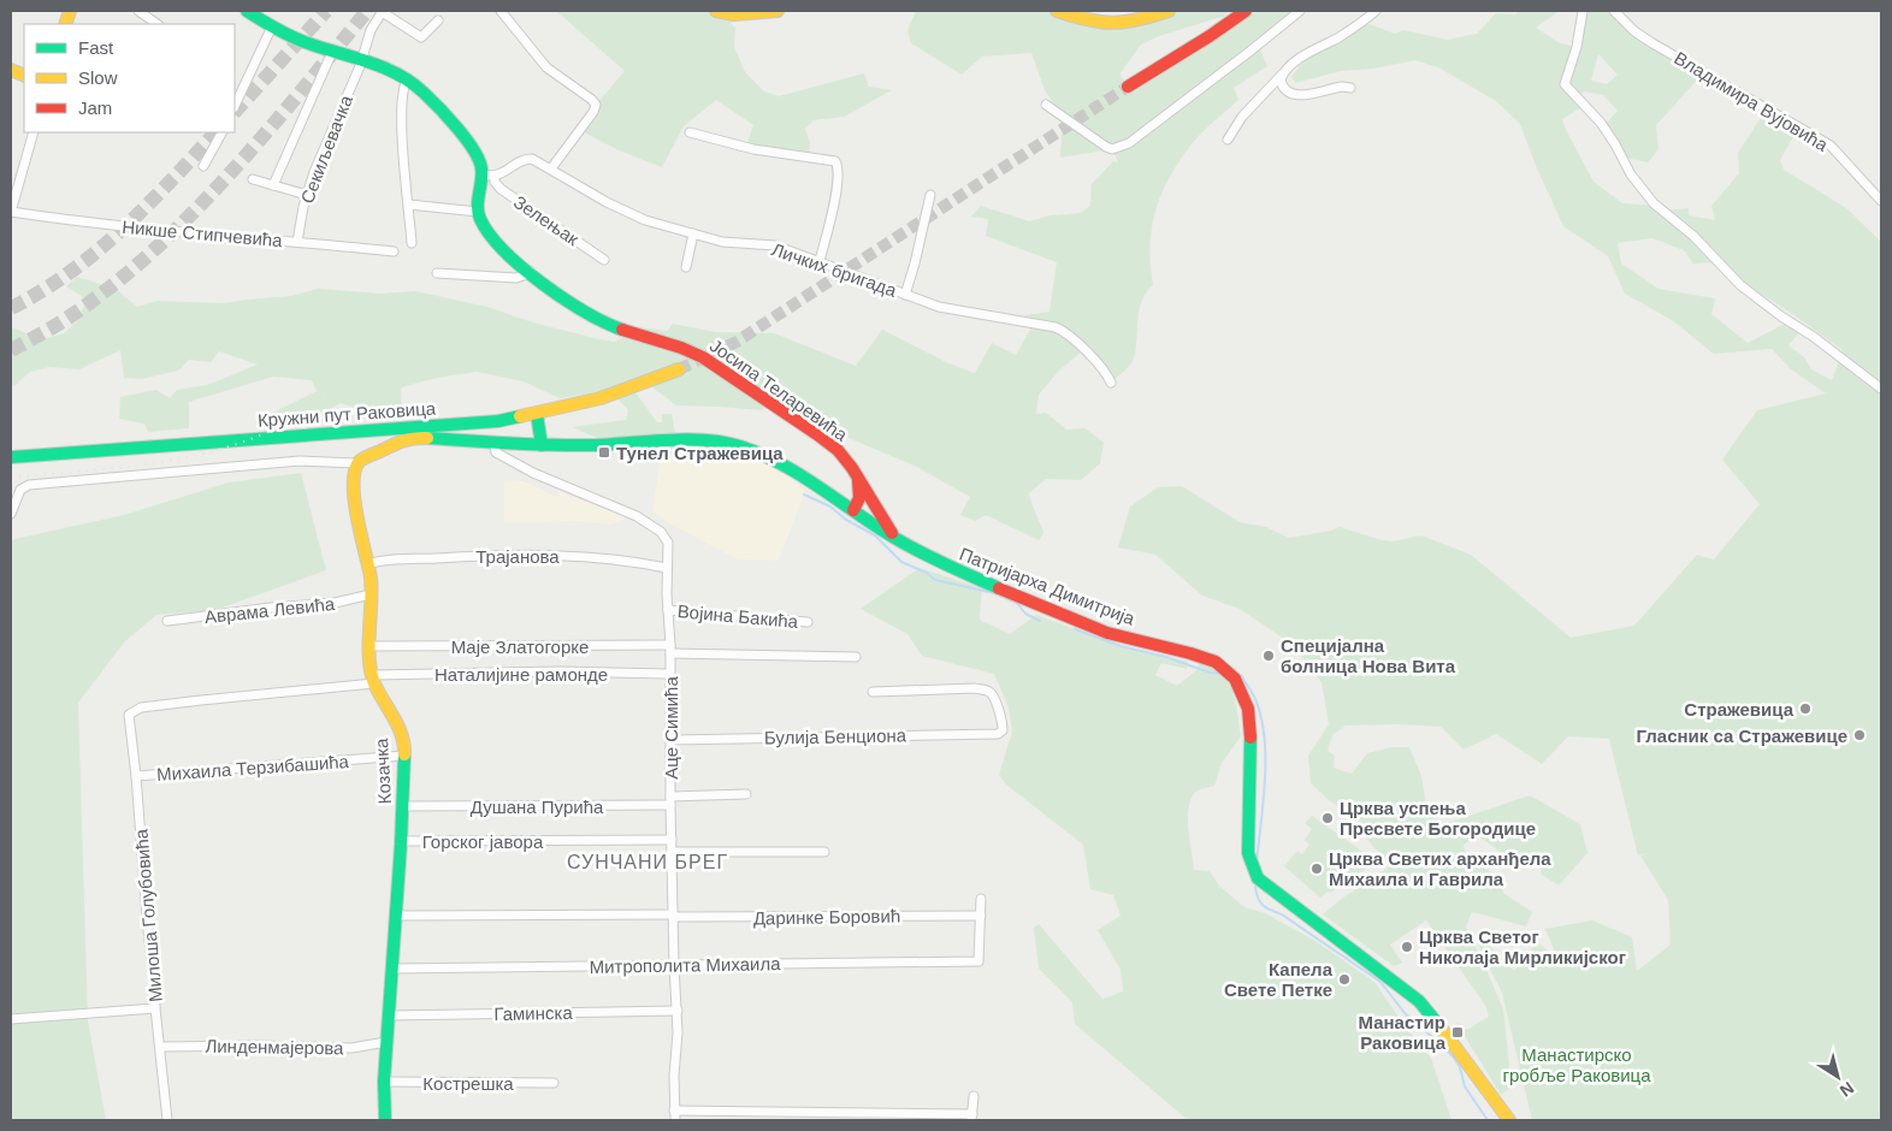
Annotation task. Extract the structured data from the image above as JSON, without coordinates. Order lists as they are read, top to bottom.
{
  "streets": {
    "main road": [
      "Јосипа Теларевића",
      "Кружни пут Раковица",
      "Патријарха Димитрија",
      "Козачка"
    ],
    "street": [
      "Владимира Вујовића",
      "Секиљевачка",
      "Зелењак",
      "Никше Стипчевића",
      "Личких бригада",
      "Трајанова",
      "Аврама Левића",
      "Војина Бакића",
      "Маје Златогорке",
      "Наталијине рамонде",
      "Аце Симића",
      "Булија Бенциона",
      "Михаила Терзибашића",
      "Душана Пурића",
      "Горског јавора",
      "Милоша Голубовића",
      "Даринке Боровић",
      "Митрополита Михаила",
      "Гаминска",
      "Линденмајерова",
      "Кострешка"
    ]
  },
  "crossings": [
    ["Секиљевачка", "Никше Стипчевића"],
    ["Зелењак", "Личких бригада"],
    ["Јосипа Теларевића", "Патријарха Димитрија"],
    ["Трајанова", "Аце Симића"],
    ["Трајанова", "Козачка"],
    ["Патријарха Димитрија", "Аце Симића"],
    ["Аврама Левића", "Козачка"],
    ["Војина Бакића", "Аце Симића"],
    ["Маје Златогорке", "Аце Симића"],
    ["Маје Златогорке", "Козачка"],
    ["Наталијине рамонде", "Аце Симића"],
    ["Наталијине рамонде", "Козачка"],
    ["Наталијине рамонде", "Милоша Голубовића"],
    ["Аце Симића", "Булија Бенциона"],
    ["Аце Симића", "Душана Пурића"],
    ["Аце Симића", "Горског јавора"],
    ["Аце Симића", "Даринке Боровић"],
    ["Аце Симића", "Митрополита Михаила"],
    ["Аце Симића", "Гаминска"],
    ["Михаила Терзибашића", "Козачка"],
    ["Михаила Терзибашића", "Милоша Голубовића"],
    ["Козачка", "Душана Пурића"],
    ["Козачка", "Горског јавора"],
    ["Козачка", "Даринке Боровић"],
    ["Козачка", "Митрополита Михаила"],
    ["Козачка", "Гаминска"],
    ["Козачка", "Линденмајерова"],
    ["Козачка", "Кострешка"],
    ["Милоша Голубовића", "Линденмајерова"],
    ["Даринке Боровић", "Митрополита Михаила"]
  ],
  "districts": ["СУНЧАНИ БРЕГ"],
  "parks": ["Манастирско гробље Раковица"],
  "places": {
    "transit": ["Тунел Стражевица", "Манастир Раковица"],
    "other": [
      "Специјална болница Нова Вита",
      "Стражевица",
      "Гласник са Стражевице",
      "Црква успења Пресвете Богородице",
      "Црква Светих арханђела Михаила и Гаврила",
      "Црква Светог Николаја Мирликијског",
      "Капела Свете Петке"
    ]
  },
  "legend": ["Fast", "Slow", "Jam"],
  "north": "bottom right"
}
